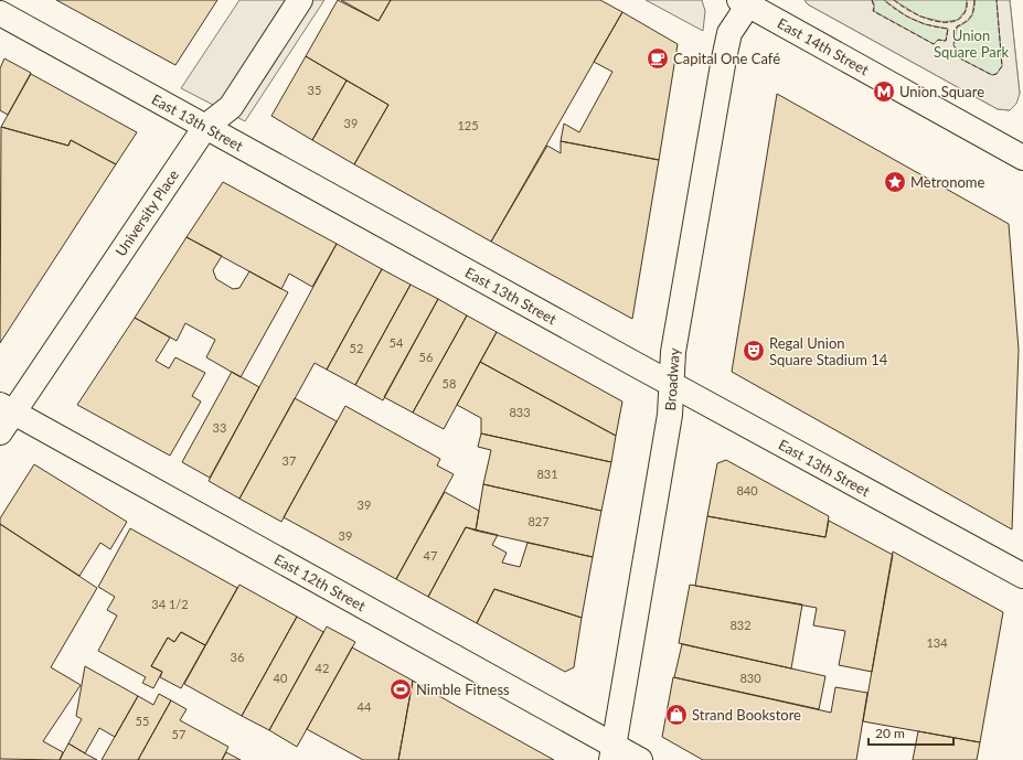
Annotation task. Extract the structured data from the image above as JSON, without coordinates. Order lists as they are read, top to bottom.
{
  "streets": {
    "street": [
      "East 14th Street",
      "East 13th Street",
      "University Place",
      "Broadway",
      "East 12th Street"
    ]
  },
  "crossings": [
    ["East 14th Street", "Broadway"],
    ["East 13th Street", "University Place"],
    ["East 13th Street", "Broadway"],
    ["University Place", "East 12th Street"],
    ["Broadway", "East 12th Street"]
  ],
  "parks": ["Union Square Park"],
  "places": {
    "cafe": ["Capital One Café"],
    "metro station": ["Union Square"],
    "place": ["Metronome"],
    "theatre": ["Regal Union Square Stadium 14"],
    "sports": ["Nimble Fitness"],
    "shop": ["Strand Bookstore"]
  },
  "house_numbers": [
    "35",
    "39",
    "125",
    "54",
    "52",
    "56",
    "58",
    "833",
    "33",
    "37",
    "831",
    "840",
    "39",
    "827",
    "39",
    "47",
    "34 1/2",
    "832",
    "134",
    "36",
    "42",
    "40",
    "830",
    "44",
    "55",
    "57"
  ],
  "scale_bar": "20 m"
}
